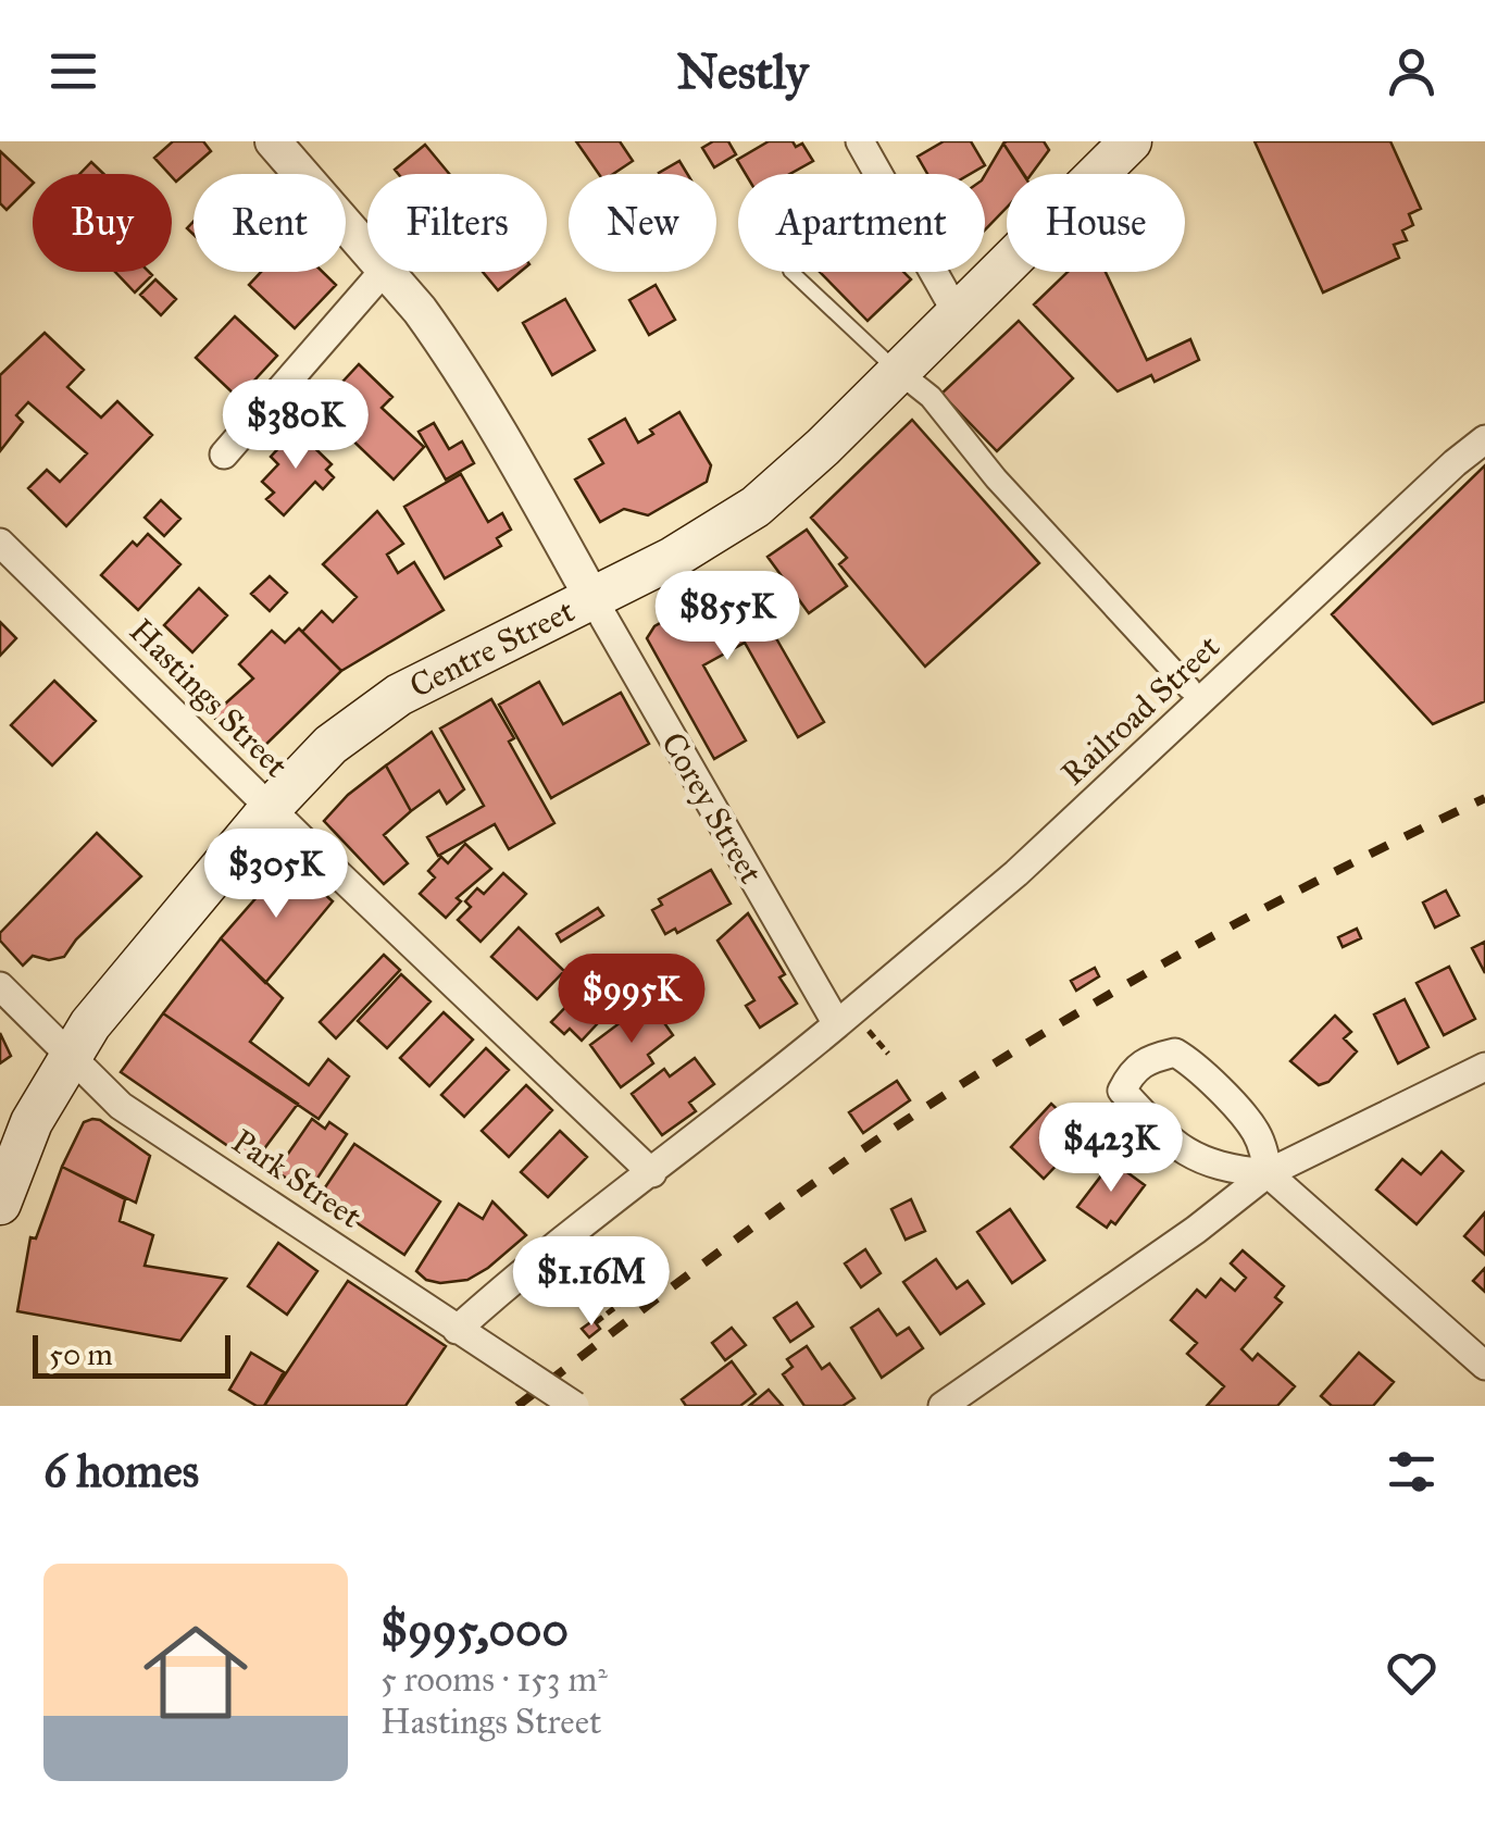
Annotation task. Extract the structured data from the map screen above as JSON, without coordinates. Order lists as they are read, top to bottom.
{
  "streets": {
    "main road": ["Centre Street"],
    "street": [
      "Hastings Street",
      "Railroad Street",
      "Corey Street",
      "Park Street"
    ]
  },
  "crossings": [
    ["Centre Street", "Hastings Street"],
    ["Centre Street", "Corey Street"],
    ["Centre Street", "Park Street"],
    ["Railroad Street", "Corey Street"]
  ],
  "scale_bar": "50 m",
  "page": {
    "header": "Nestly",
    "chip": [
      "Buy",
      "Rent",
      "Filters",
      "New",
      "Apartment",
      "House"
    ],
    "price": [
      "$380K",
      "$855K",
      "$305K",
      "$995K",
      "$423K",
      "$1.16M"
    ],
    "scale": "50 m",
    "heading": "6 homes",
    "list": [
      {
        "name": "$995,000",
        "note": "5 rooms · 153 m² · Hastings Street"
      }
    ]
  }
}
